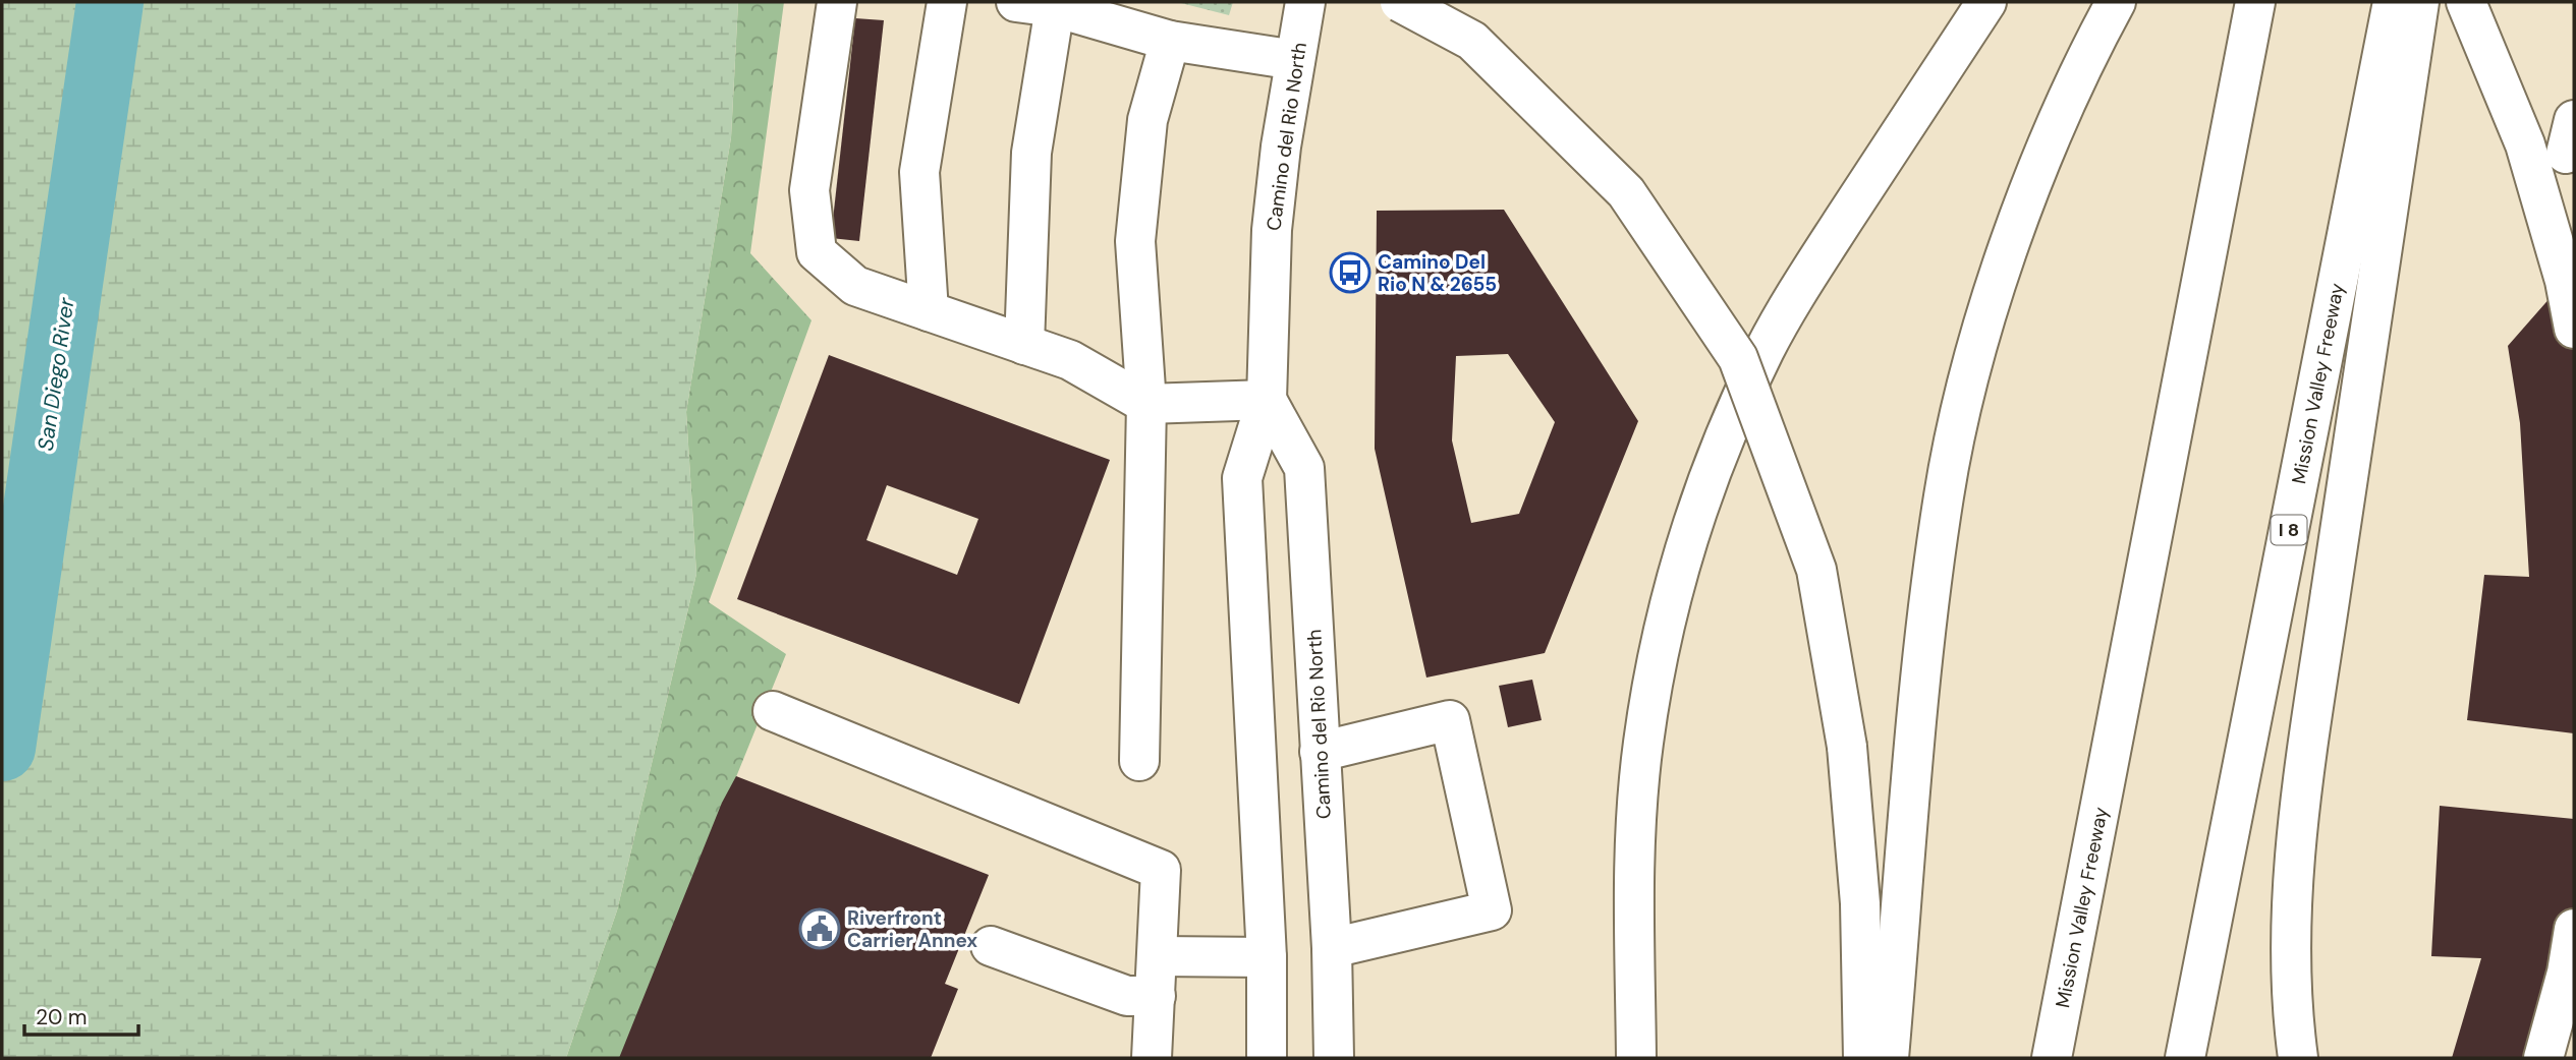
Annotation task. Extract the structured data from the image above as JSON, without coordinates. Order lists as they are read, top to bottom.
{
  "streets": {
    "main road": ["Camino del Rio North", "Mission Valley Freeway", "I 8"]
  },
  "water": ["San Diego River"],
  "places": {
    "bus stop": ["Camino Del Rio N & 2655"],
    "public building": ["Riverfront Carrier Annex"]
  },
  "scale_bar": "20 m"
}
